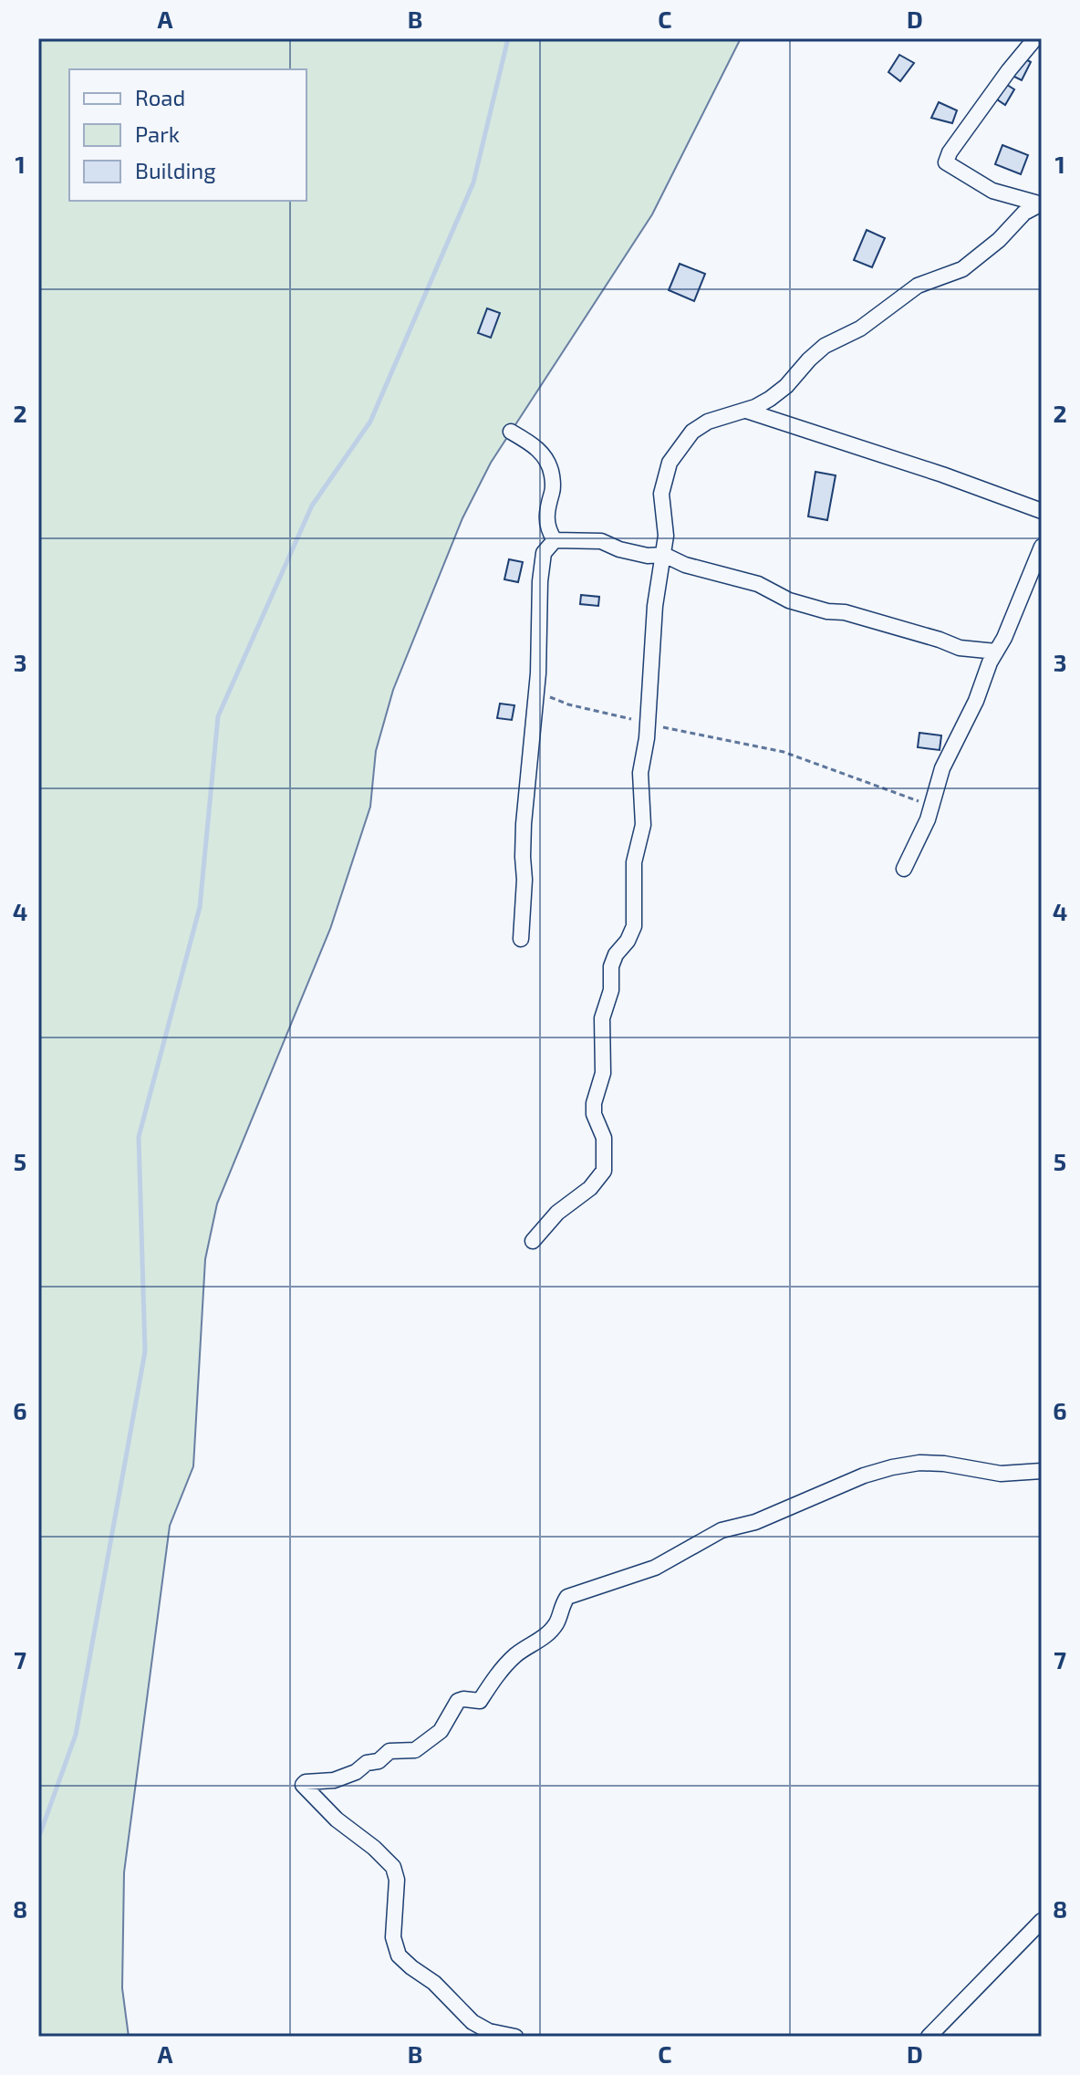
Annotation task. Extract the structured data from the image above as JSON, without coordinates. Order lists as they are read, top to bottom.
{
  "legend": ["Road", "Park", "Building"],
  "grid": {
    "columns": [
      "A",
      "B",
      "C",
      "D"
    ],
    "rows": [
      "1",
      "2",
      "3",
      "4",
      "5",
      "6",
      "7",
      "8"
    ]
  }
}
